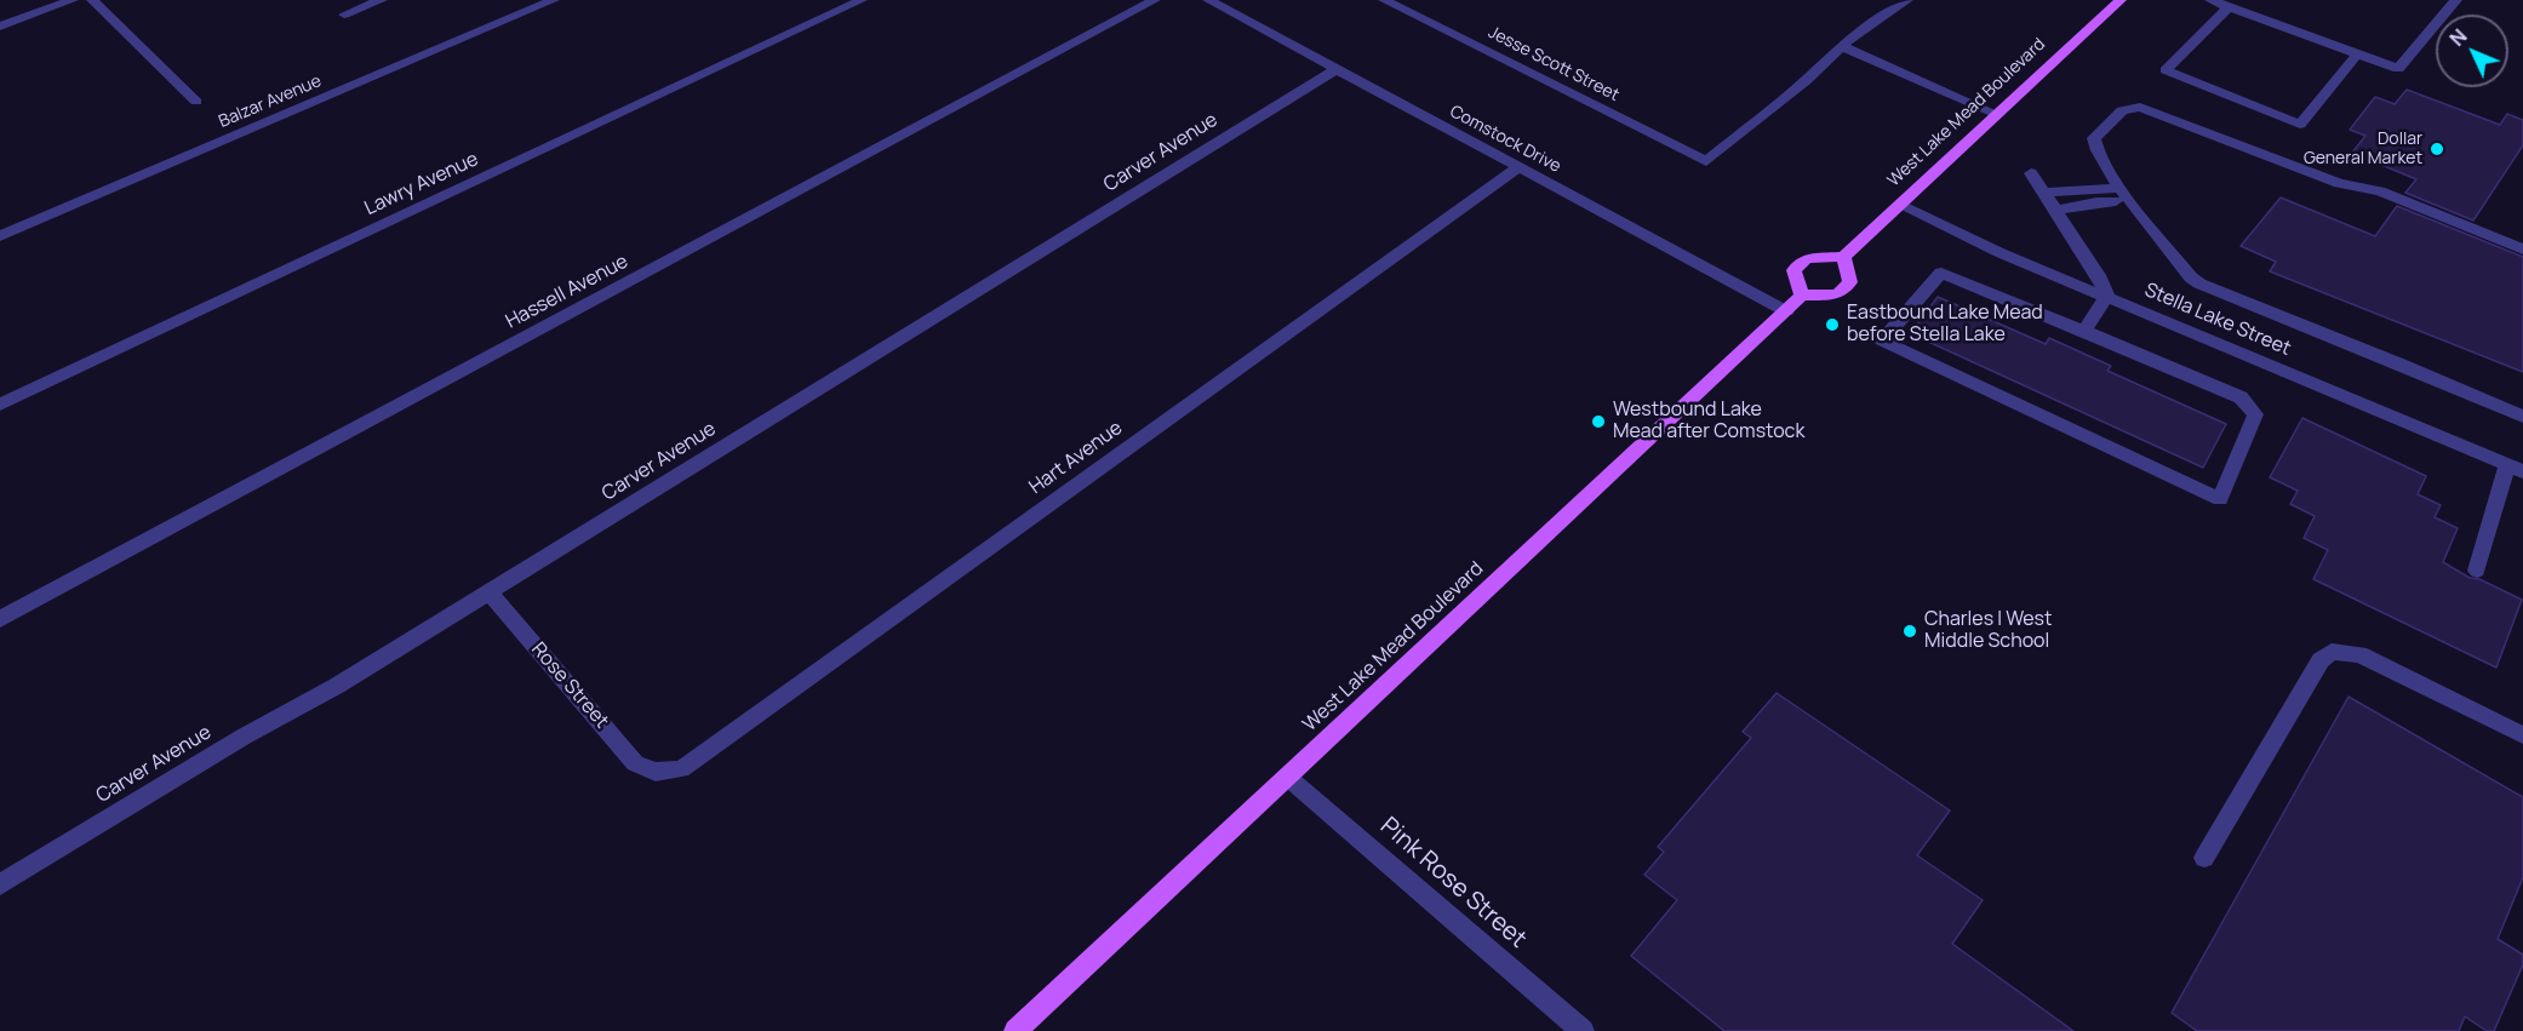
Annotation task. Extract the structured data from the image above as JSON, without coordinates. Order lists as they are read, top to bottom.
{
  "streets": {
    "main road": ["West Lake Mead Boulevard"],
    "street": [
      "Jesse Scott Street",
      "Balzar Avenue",
      "Comstock Drive",
      "Carver Avenue",
      "Lawry Avenue",
      "Hassell Avenue",
      "Stella Lake Street",
      "Hart Avenue",
      "Rose Street",
      "Pink Rose Street"
    ]
  },
  "crossings": [
    ["West Lake Mead Boulevard", "Comstock Drive"],
    ["West Lake Mead Boulevard", "Stella Lake Street"],
    ["West Lake Mead Boulevard", "Pink Rose Street"],
    ["Comstock Drive", "Carver Avenue"],
    ["Comstock Drive", "Hart Avenue"],
    ["Carver Avenue", "Rose Street"],
    ["Hart Avenue", "Rose Street"]
  ],
  "places": [
    "Dollar General Market",
    "Eastbound Lake Mead before Stella Lake",
    "Westbound Lake Mead after Comstock",
    "Charles I West Middle School"
  ],
  "north": "top left"
}
